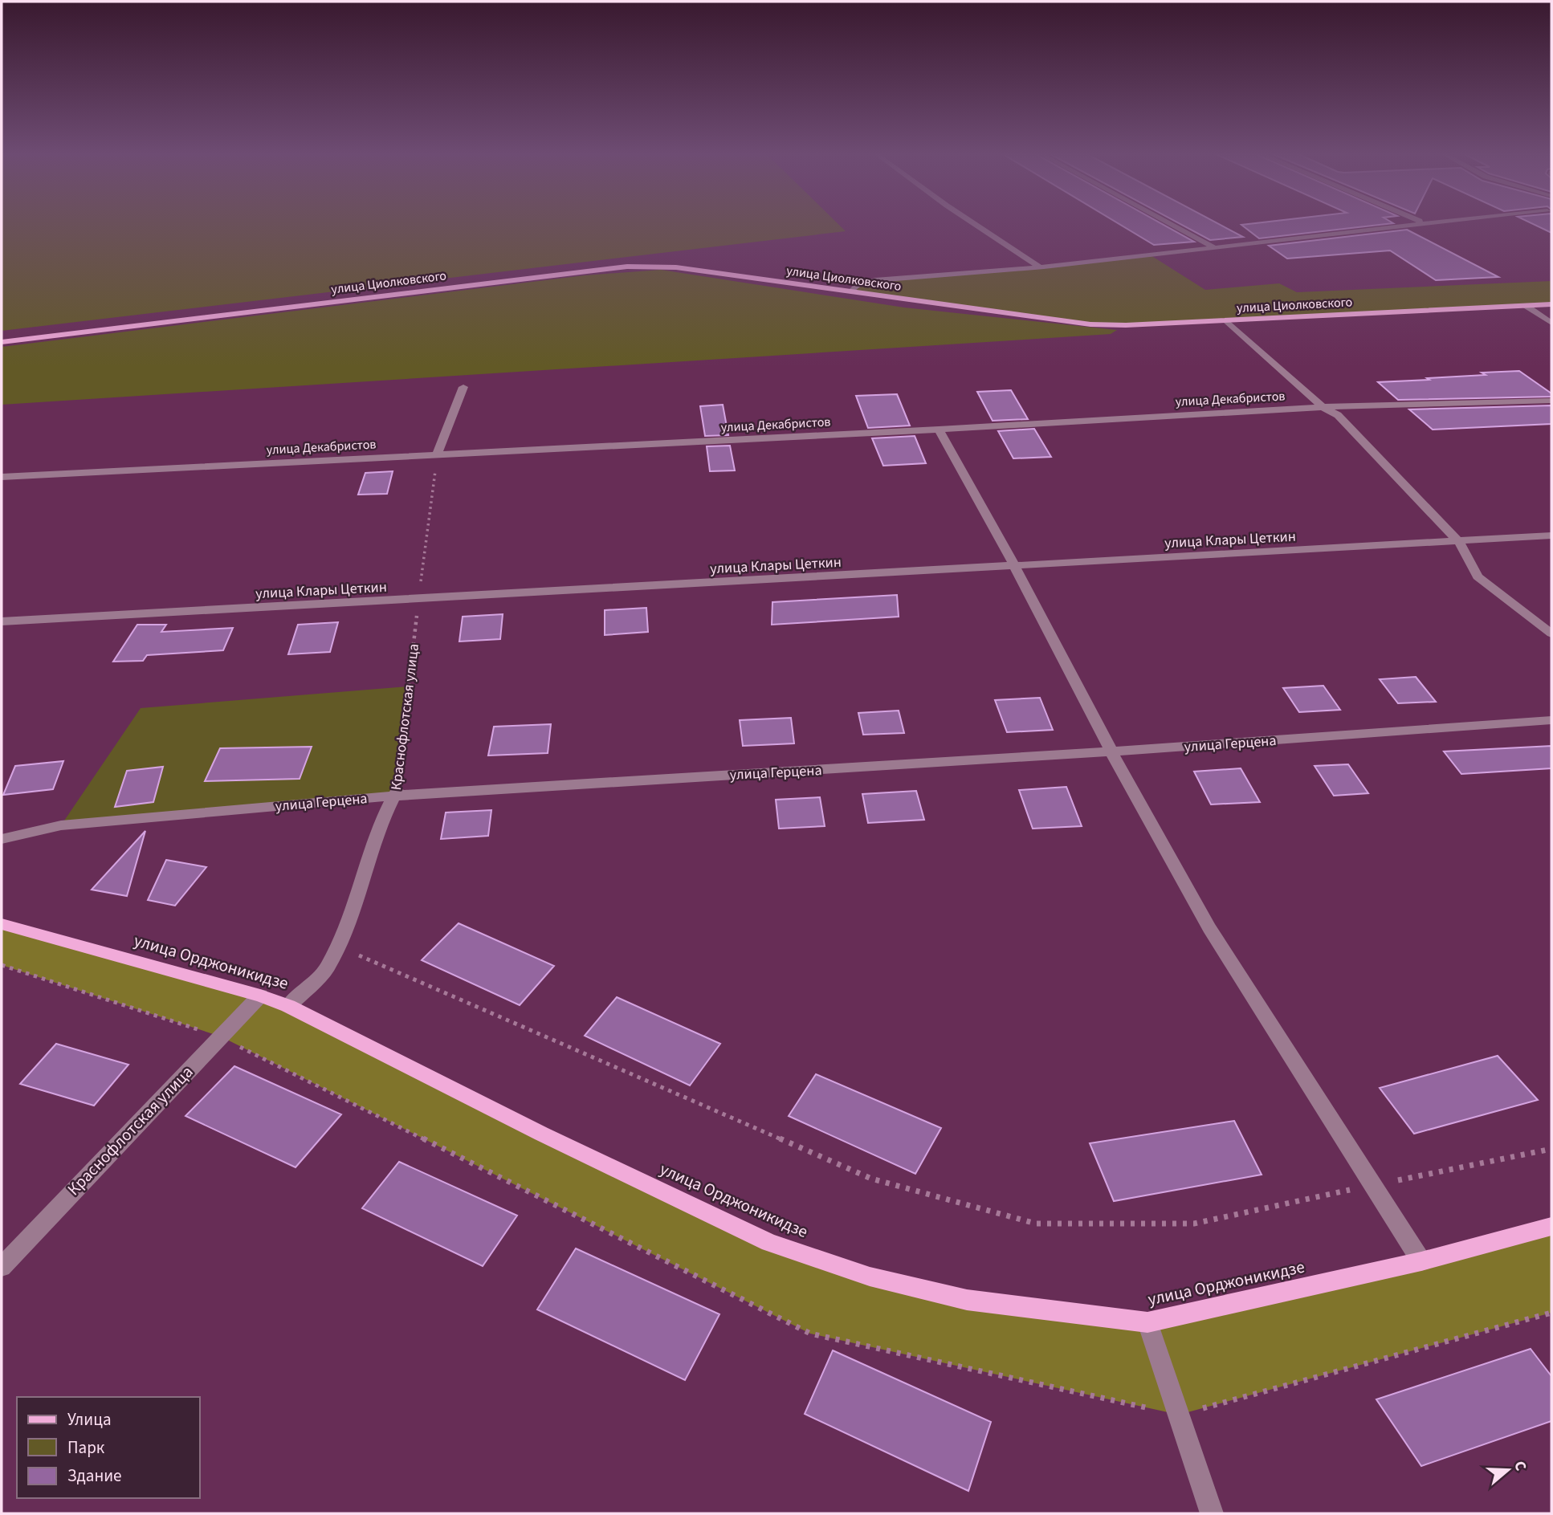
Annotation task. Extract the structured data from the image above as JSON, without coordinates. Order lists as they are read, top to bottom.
{
  "streets": {
    "main road": ["улица Циолковского", "улица Орджоникидзе"],
    "street": [
      "улица Декабристов",
      "улица Клары Цеткин",
      "Краснофлотская улица",
      "улица Герцена"
    ]
  },
  "crossings": [
    ["улица Декабристов", "Краснофлотская улица"],
    ["улица Клары Цеткин", "Краснофлотская улица"],
    ["Краснофлотская улица", "улица Герцена"],
    ["Краснофлотская улица", "улица Орджоникидзе"]
  ],
  "legend": ["Улица", "Парк", "Здание"],
  "north": "right"
}
